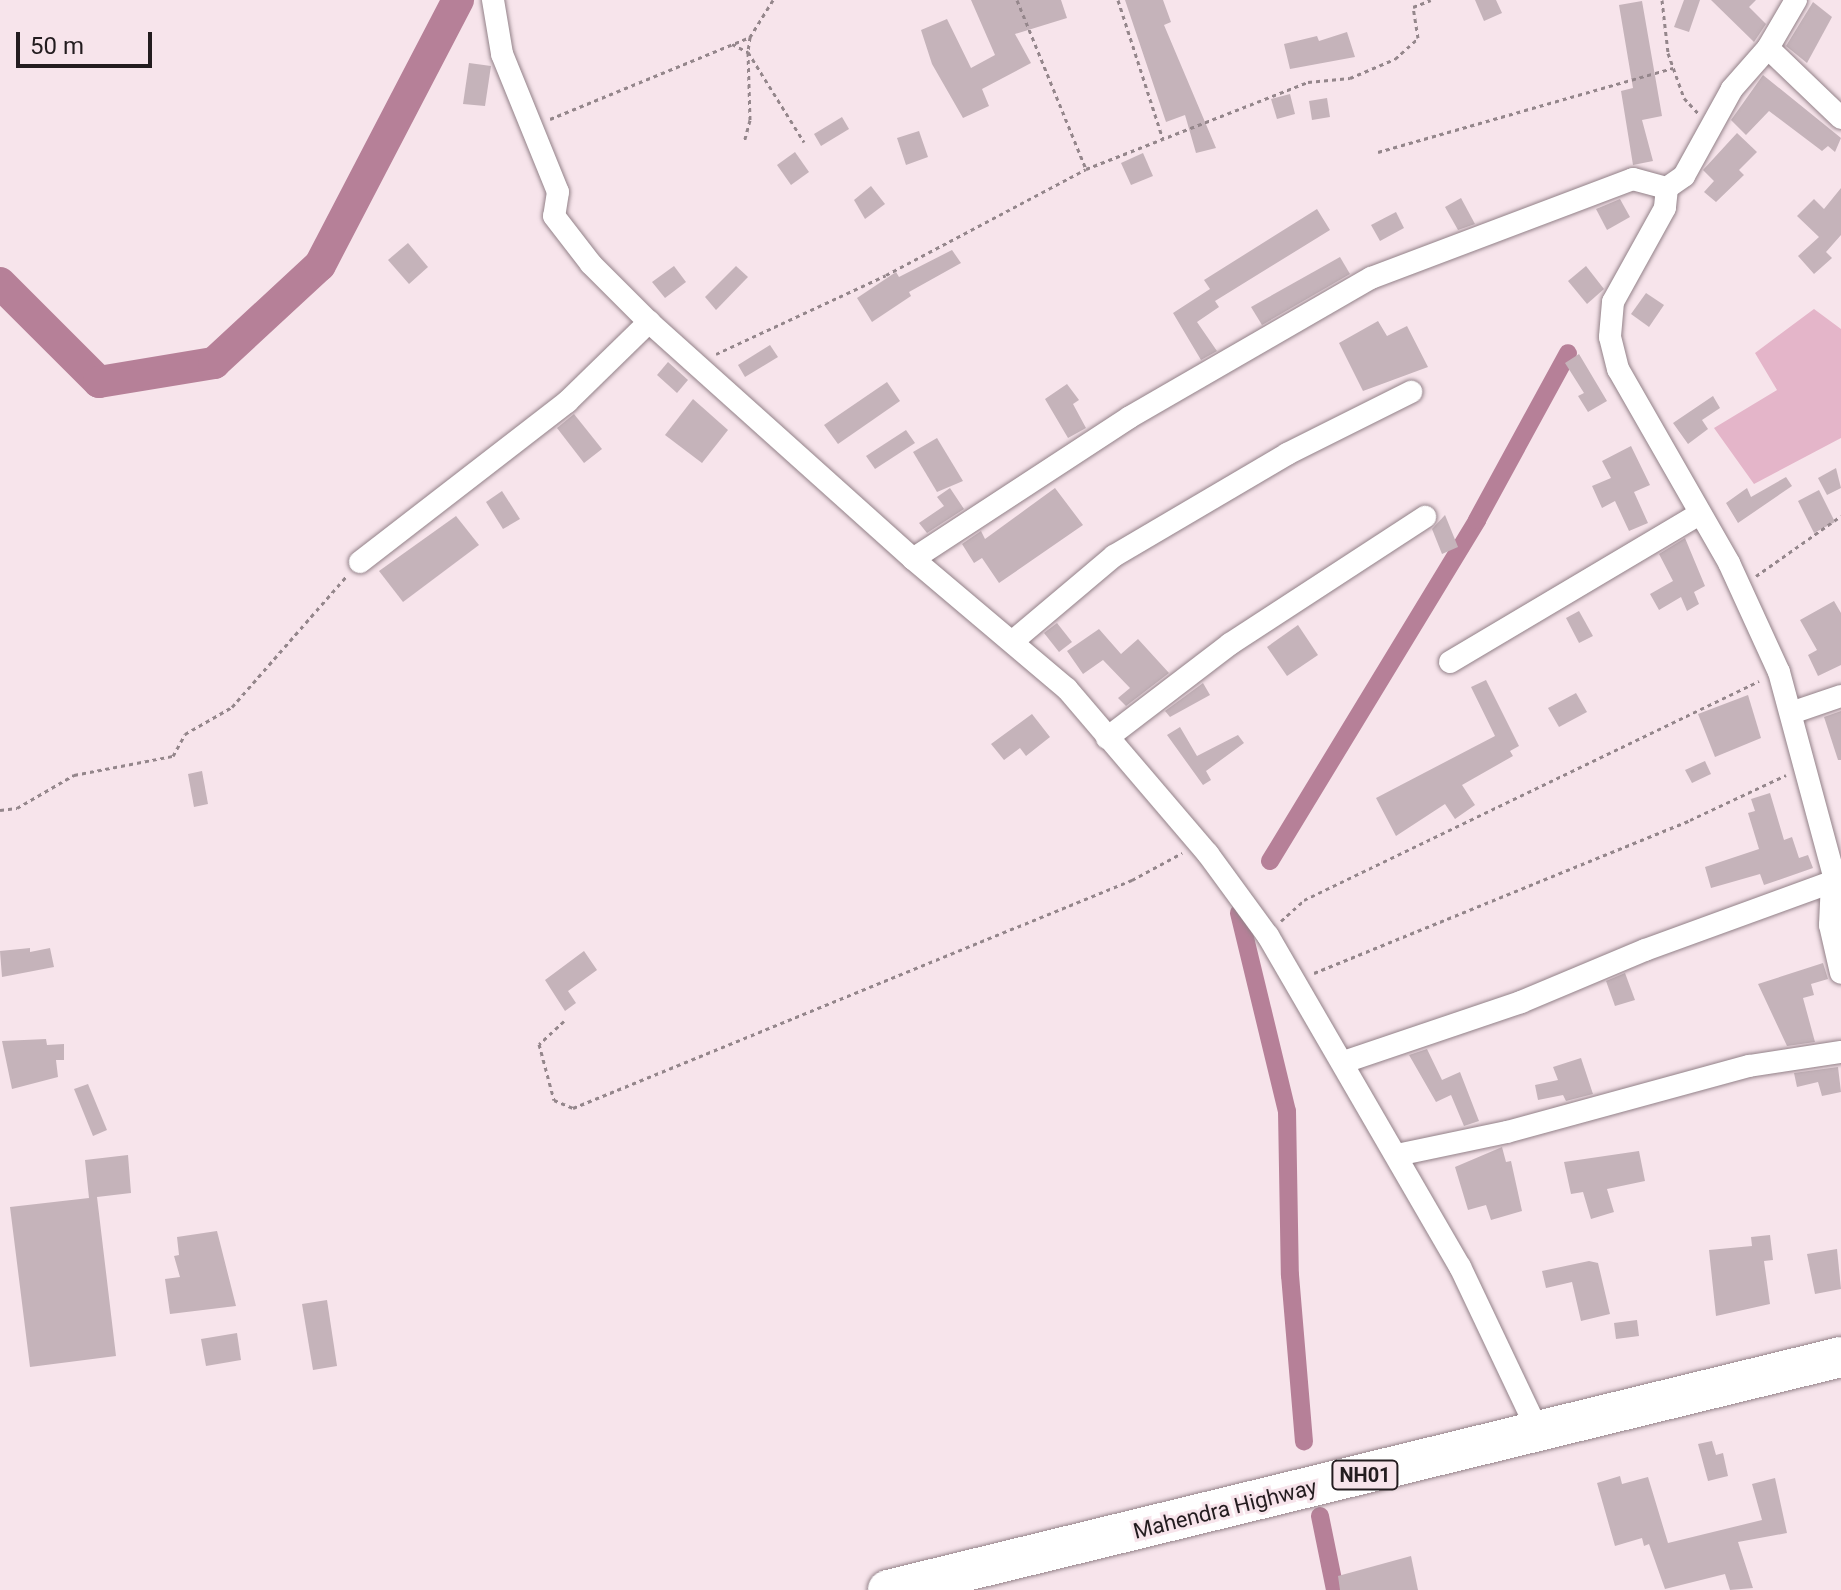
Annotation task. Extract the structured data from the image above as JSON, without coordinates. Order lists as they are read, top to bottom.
{
  "streets": {
    "highway": ["NH01", "Mahendra Highway"]
  },
  "scale_bar": "50 m"
}
